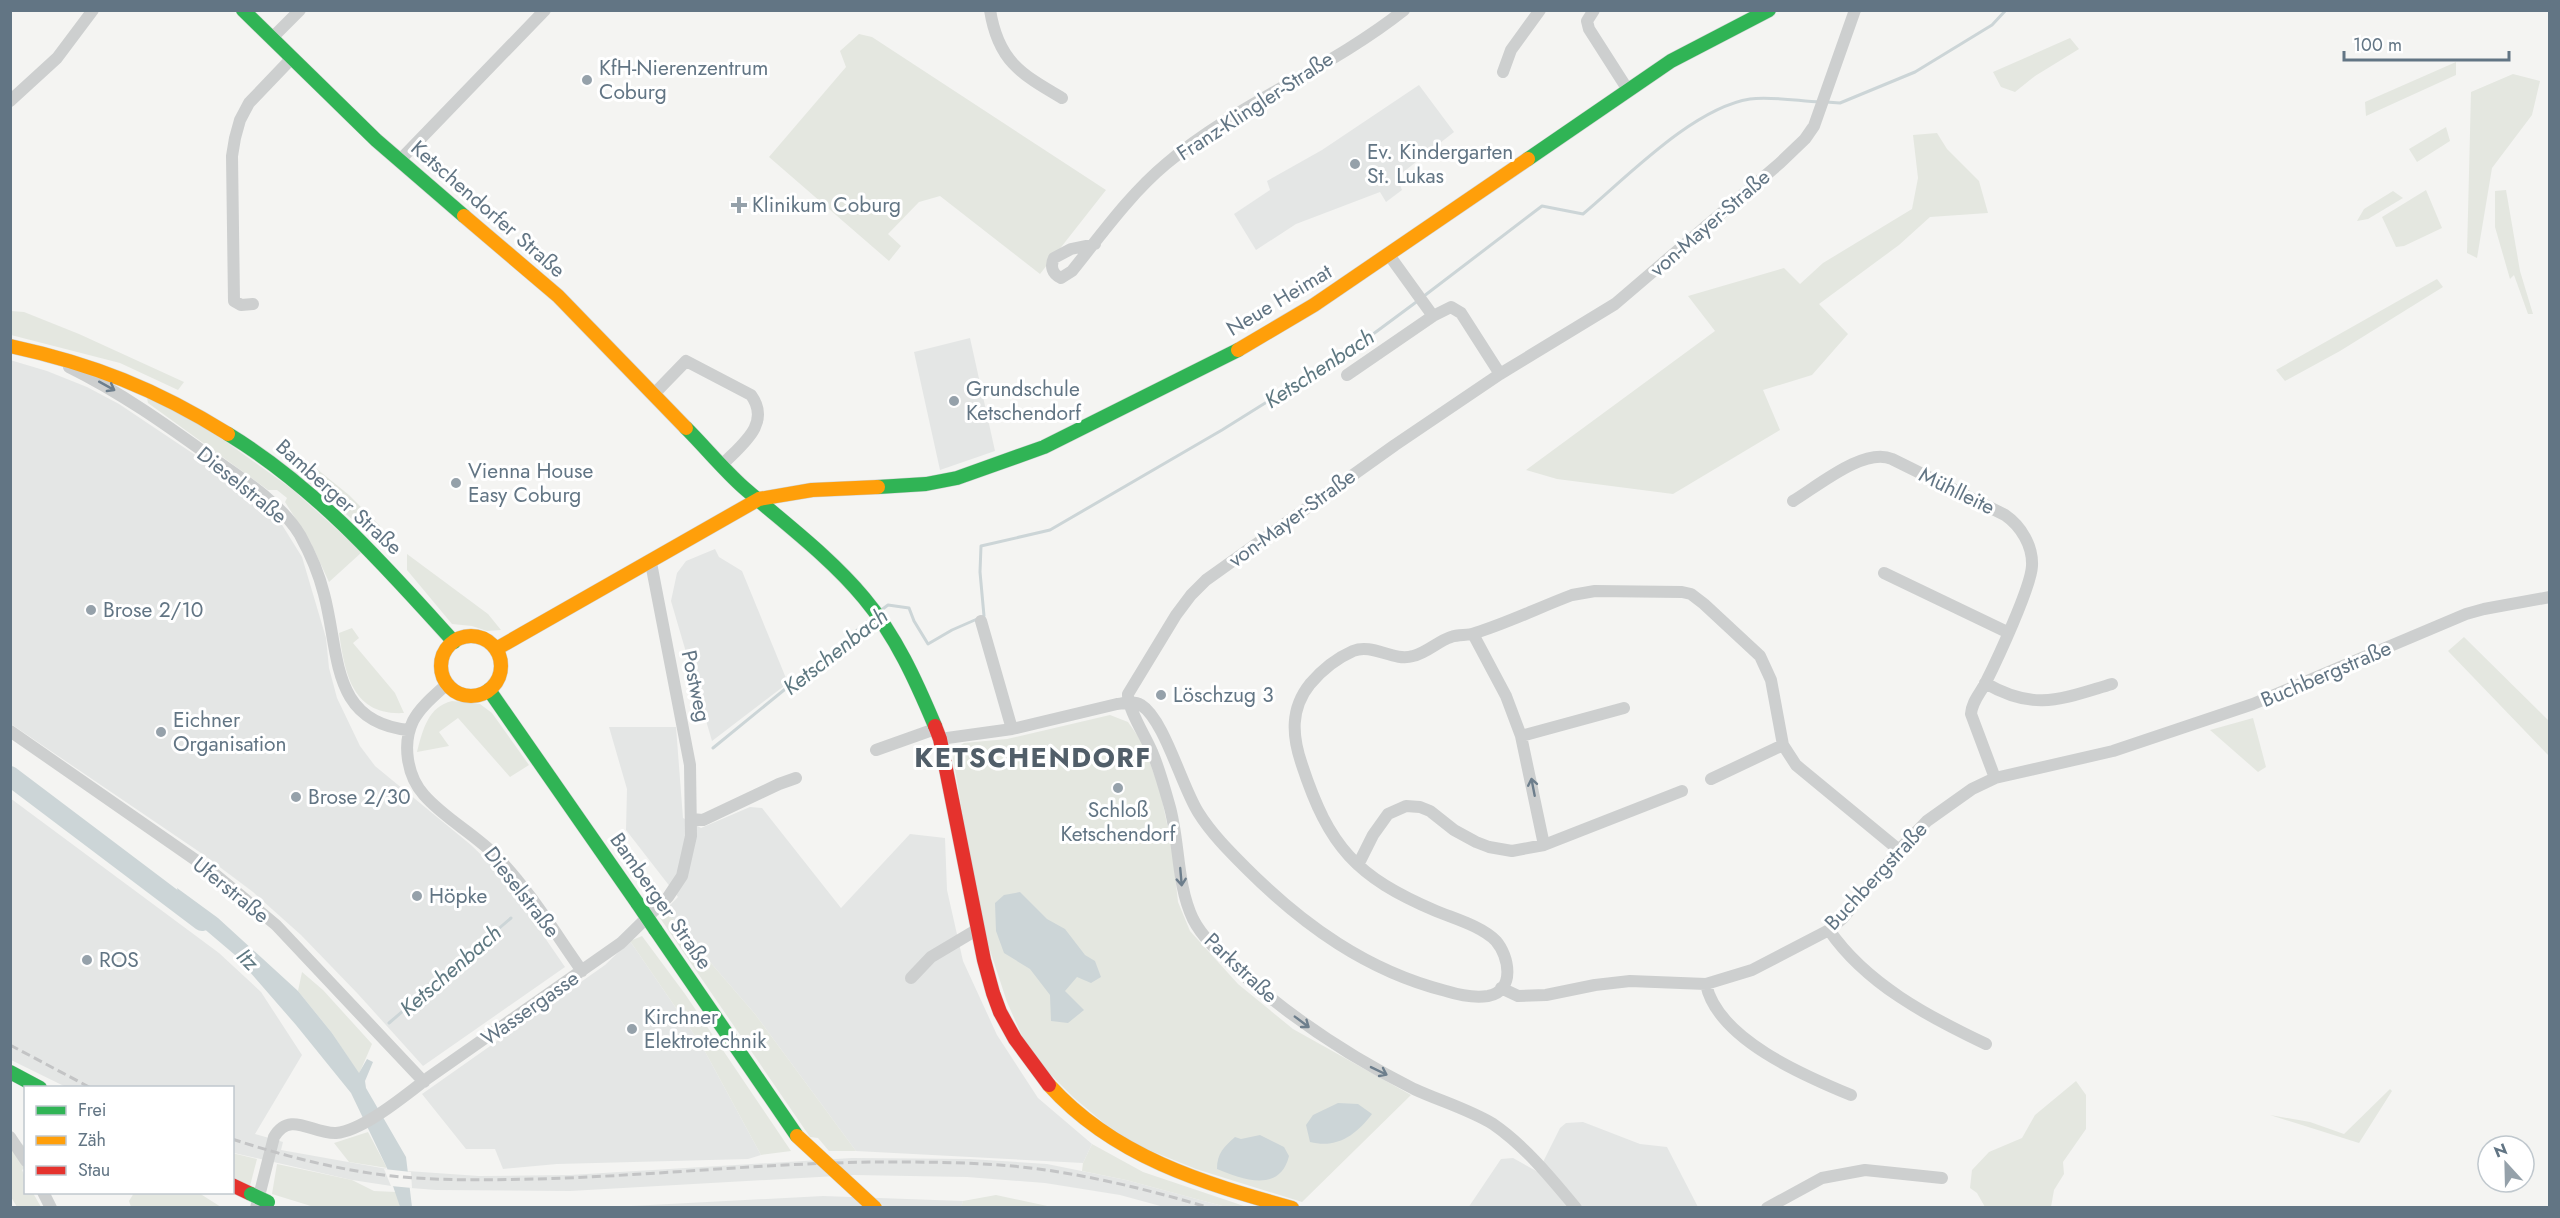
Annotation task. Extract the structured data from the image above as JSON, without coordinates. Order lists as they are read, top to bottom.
{
  "streets": {
    "main road": ["Ketschendorfer Straße", "Neue Heimat", "Bamberger Straße"],
    "street": [
      "Franz-Klingler-Straße",
      "von-Mayer-Straße",
      "Dieselstraße",
      "Mühlleite",
      "Buchbergstraße",
      "Postweg",
      "Uferstraße",
      "Parkstraße",
      "Wassergasse"
    ]
  },
  "crossings": [
    ["Ketschendorfer Straße", "Neue Heimat"],
    ["von-Mayer-Straße", "Parkstraße"],
    ["Dieselstraße", "Bamberger Straße"],
    ["Dieselstraße", "Wassergasse"],
    ["Mühlleite", "Buchbergstraße"],
    ["Postweg", "Wassergasse"],
    ["Uferstraße", "Wassergasse"]
  ],
  "one_way": ["Dieselstraße"],
  "districts": ["KETSCHENDORF"],
  "water": ["Ketschenbach", "Itz"],
  "places": {
    "other": [
      "KfH-Nierenzentrum Coburg",
      "Ev. Kindergarten St. Lukas",
      "Grundschule Ketschendorf",
      "Vienna House Easy Coburg",
      "Brose 2/10",
      "Löschzug 3",
      "Eichner Organisation",
      "Schloß Ketschendorf",
      "Brose 2/30",
      "Höpke",
      "ROS",
      "Kirchner Elektrotechnik"
    ],
    "health": ["Klinikum Coburg"]
  },
  "legend": ["Frei", "Zäh", "Stau"],
  "scale_bar": "100 m",
  "north": "top"
}
